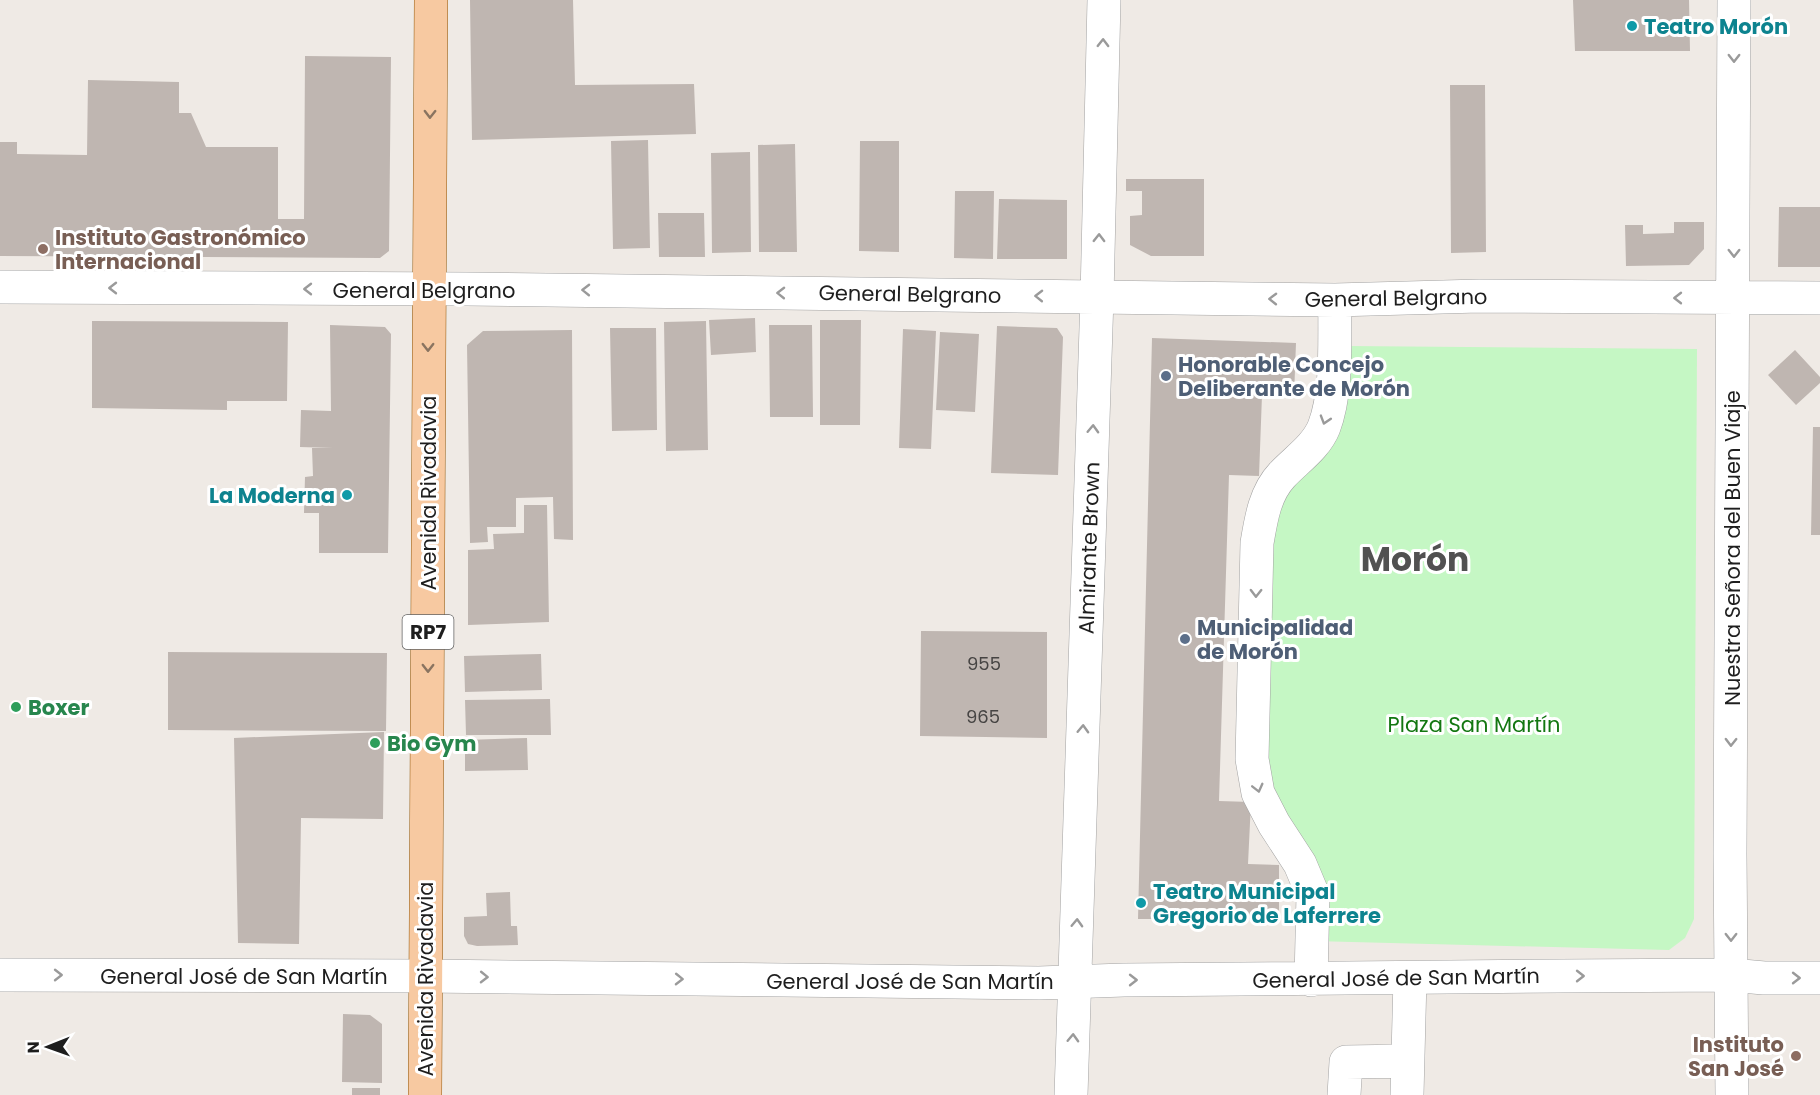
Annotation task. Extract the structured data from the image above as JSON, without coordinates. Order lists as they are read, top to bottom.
{
  "streets": {
    "main road": ["Avenida Rivadavia", "RP7"],
    "street": [
      "General Belgrano",
      "Almirante Brown",
      "Nuestra Señora del Buen Viaje",
      "General José de San Martín"
    ]
  },
  "crossings": [
    ["General Belgrano", "Avenida Rivadavia"],
    ["General Belgrano", "Almirante Brown"],
    ["General Belgrano", "Nuestra Señora del Buen Viaje"],
    ["Avenida Rivadavia", "General José de San Martín"],
    ["Almirante Brown", "General José de San Martín"],
    ["Nuestra Señora del Buen Viaje", "General José de San Martín"]
  ],
  "one_way": [
    "General Belgrano",
    "Avenida Rivadavia",
    "Nuestra Señora del Buen Viaje",
    "General José de San Martín"
  ],
  "districts": ["Morón"],
  "parks": ["Plaza San Martín"],
  "places": [
    "Teatro Morón",
    "Instituto Gastronómico Internacional",
    "Honorable Concejo Deliberante de Morón",
    "La Moderna",
    "Municipalidad de Morón",
    "Boxer",
    "Bio Gym",
    "Teatro Municipal Gregorio de Laferrere",
    "Instituto San José"
  ],
  "house_numbers": ["955", "965"],
  "north": "left"
}
